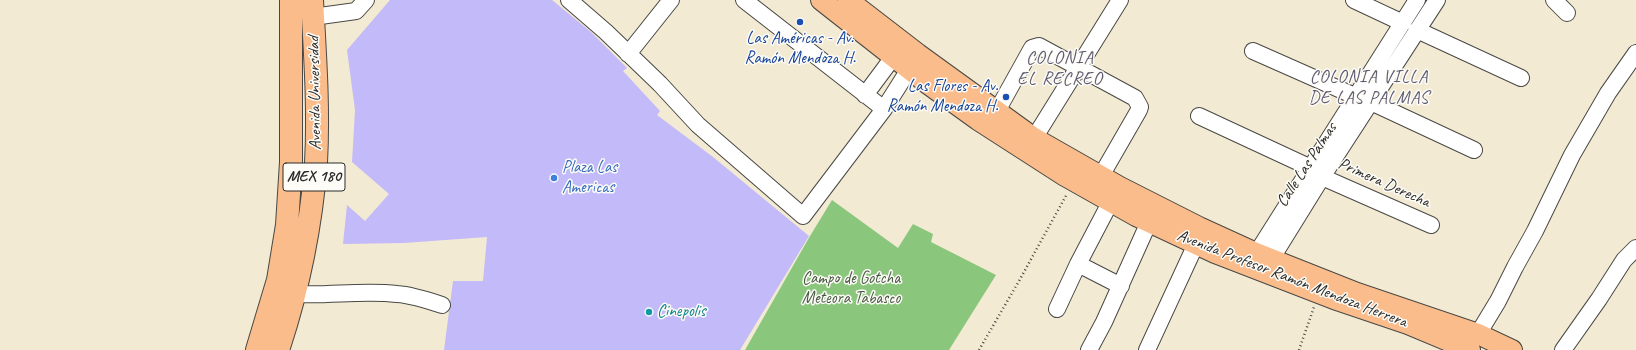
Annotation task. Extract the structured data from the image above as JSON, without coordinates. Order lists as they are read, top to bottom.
{
  "streets": {
    "highway": ["Avenida Universidad", "MEX 180"],
    "main road": ["Avenida Profesor Ramón Mendoza Herrera"],
    "street": ["Calle Las Palmas", "Primera Derecha"]
  },
  "crossings": [
    ["Calle Las Palmas", "Primera Derecha"],
    ["Calle Las Palmas", "Avenida Profesor Ramón Mendoza Herrera"]
  ],
  "districts": ["COLONIA EL RECREO", "COLONIA VILLA DE LAS PALMAS"],
  "parks": ["Campo de Gotcha Meteora Tabasco"],
  "places": [
    "Las Américas - Av. Ramón Mendoza H.",
    "Las Flores - Av. Ramón Mendoza H.",
    "Plaza Las Americas",
    "Cinepolis"
  ]
}
